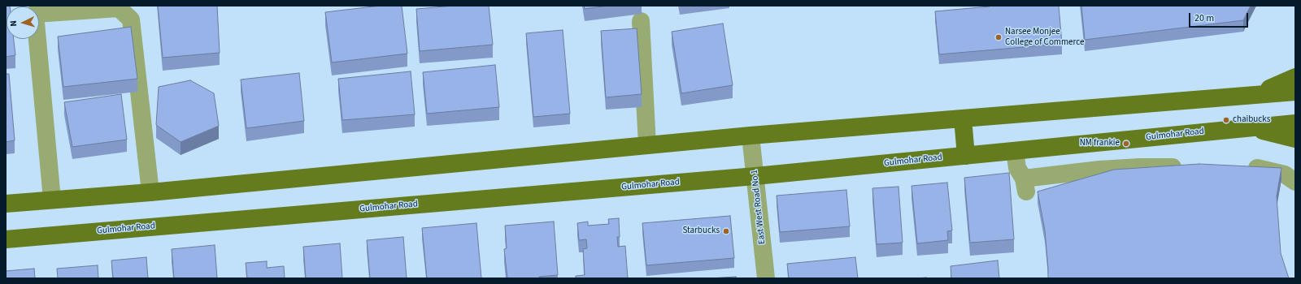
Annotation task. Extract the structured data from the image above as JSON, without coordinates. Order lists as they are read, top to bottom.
{
  "streets": {
    "main road": ["Gulmohar Road"],
    "street": ["East West Road No 1"]
  },
  "crossings": [
    ["Gulmohar Road", "East West Road No 1"]
  ],
  "places": [
    "Narsee Monjee College of Commerce",
    "chaibucks",
    "NM frankie",
    "Starbucks"
  ],
  "scale_bar": "20 m",
  "north": "left"
}
